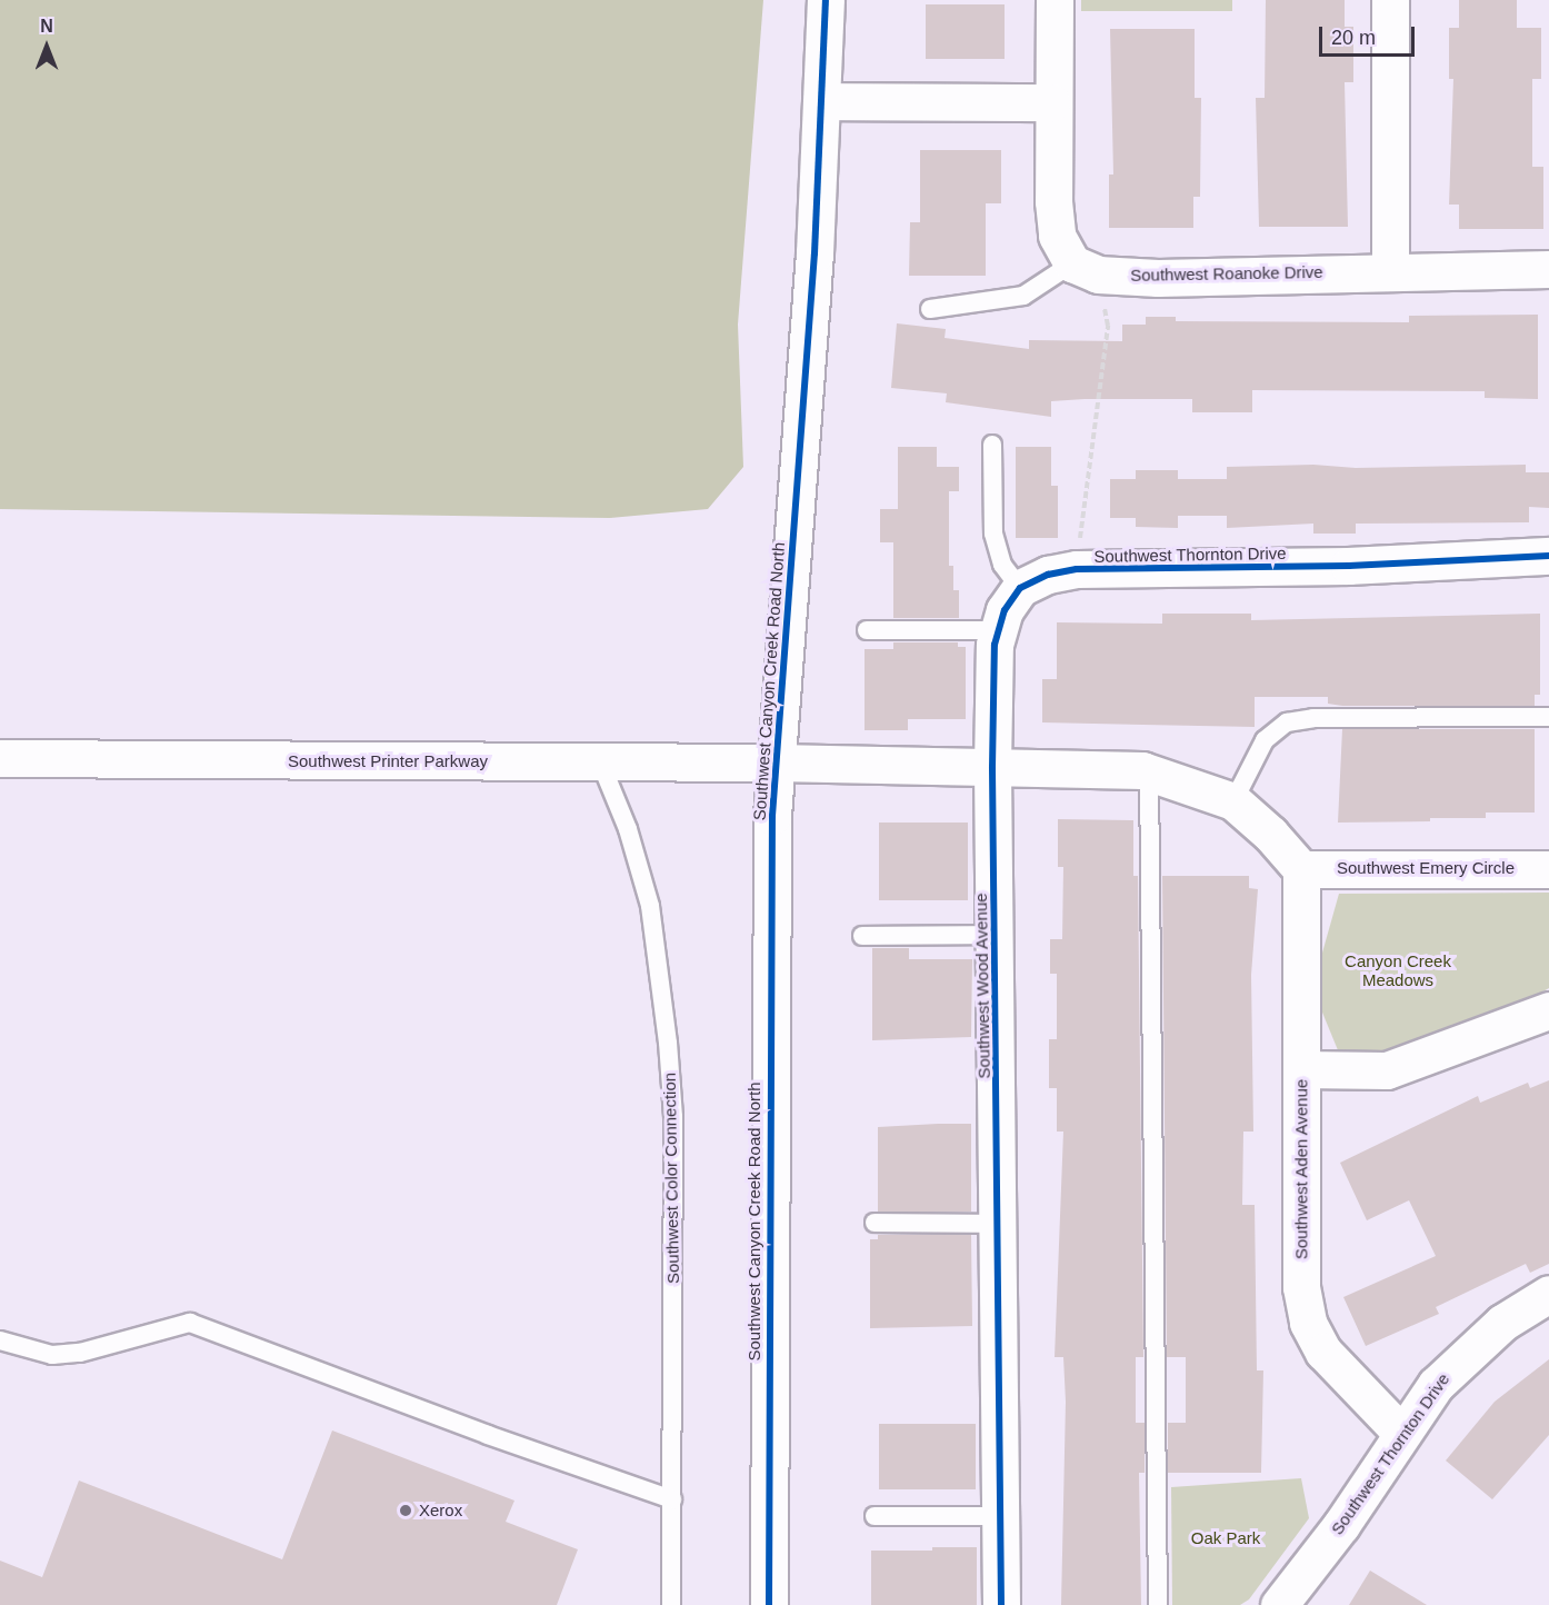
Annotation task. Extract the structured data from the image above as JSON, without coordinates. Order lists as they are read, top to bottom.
{
  "streets": {
    "street": [
      "Southwest Roanoke Drive",
      "Southwest Thornton Drive",
      "Southwest Canyon Creek Road North",
      "Southwest Printer Parkway",
      "Southwest Emery Circle",
      "Southwest Wood Avenue",
      "Southwest Aden Avenue"
    ],
    "lane": ["Southwest Color Connection"]
  },
  "crossings": [
    ["Southwest Thornton Drive", "Southwest Aden Avenue"],
    ["Southwest Canyon Creek Road North", "Southwest Printer Parkway"],
    ["Southwest Printer Parkway", "Southwest Wood Avenue"],
    ["Southwest Printer Parkway", "Southwest Color Connection"],
    ["Southwest Emery Circle", "Southwest Aden Avenue"]
  ],
  "parks": ["Canyon Creek Meadows", "Oak Park"],
  "places": ["Xerox"],
  "scale_bar": "20 m",
  "north": "top"
}
